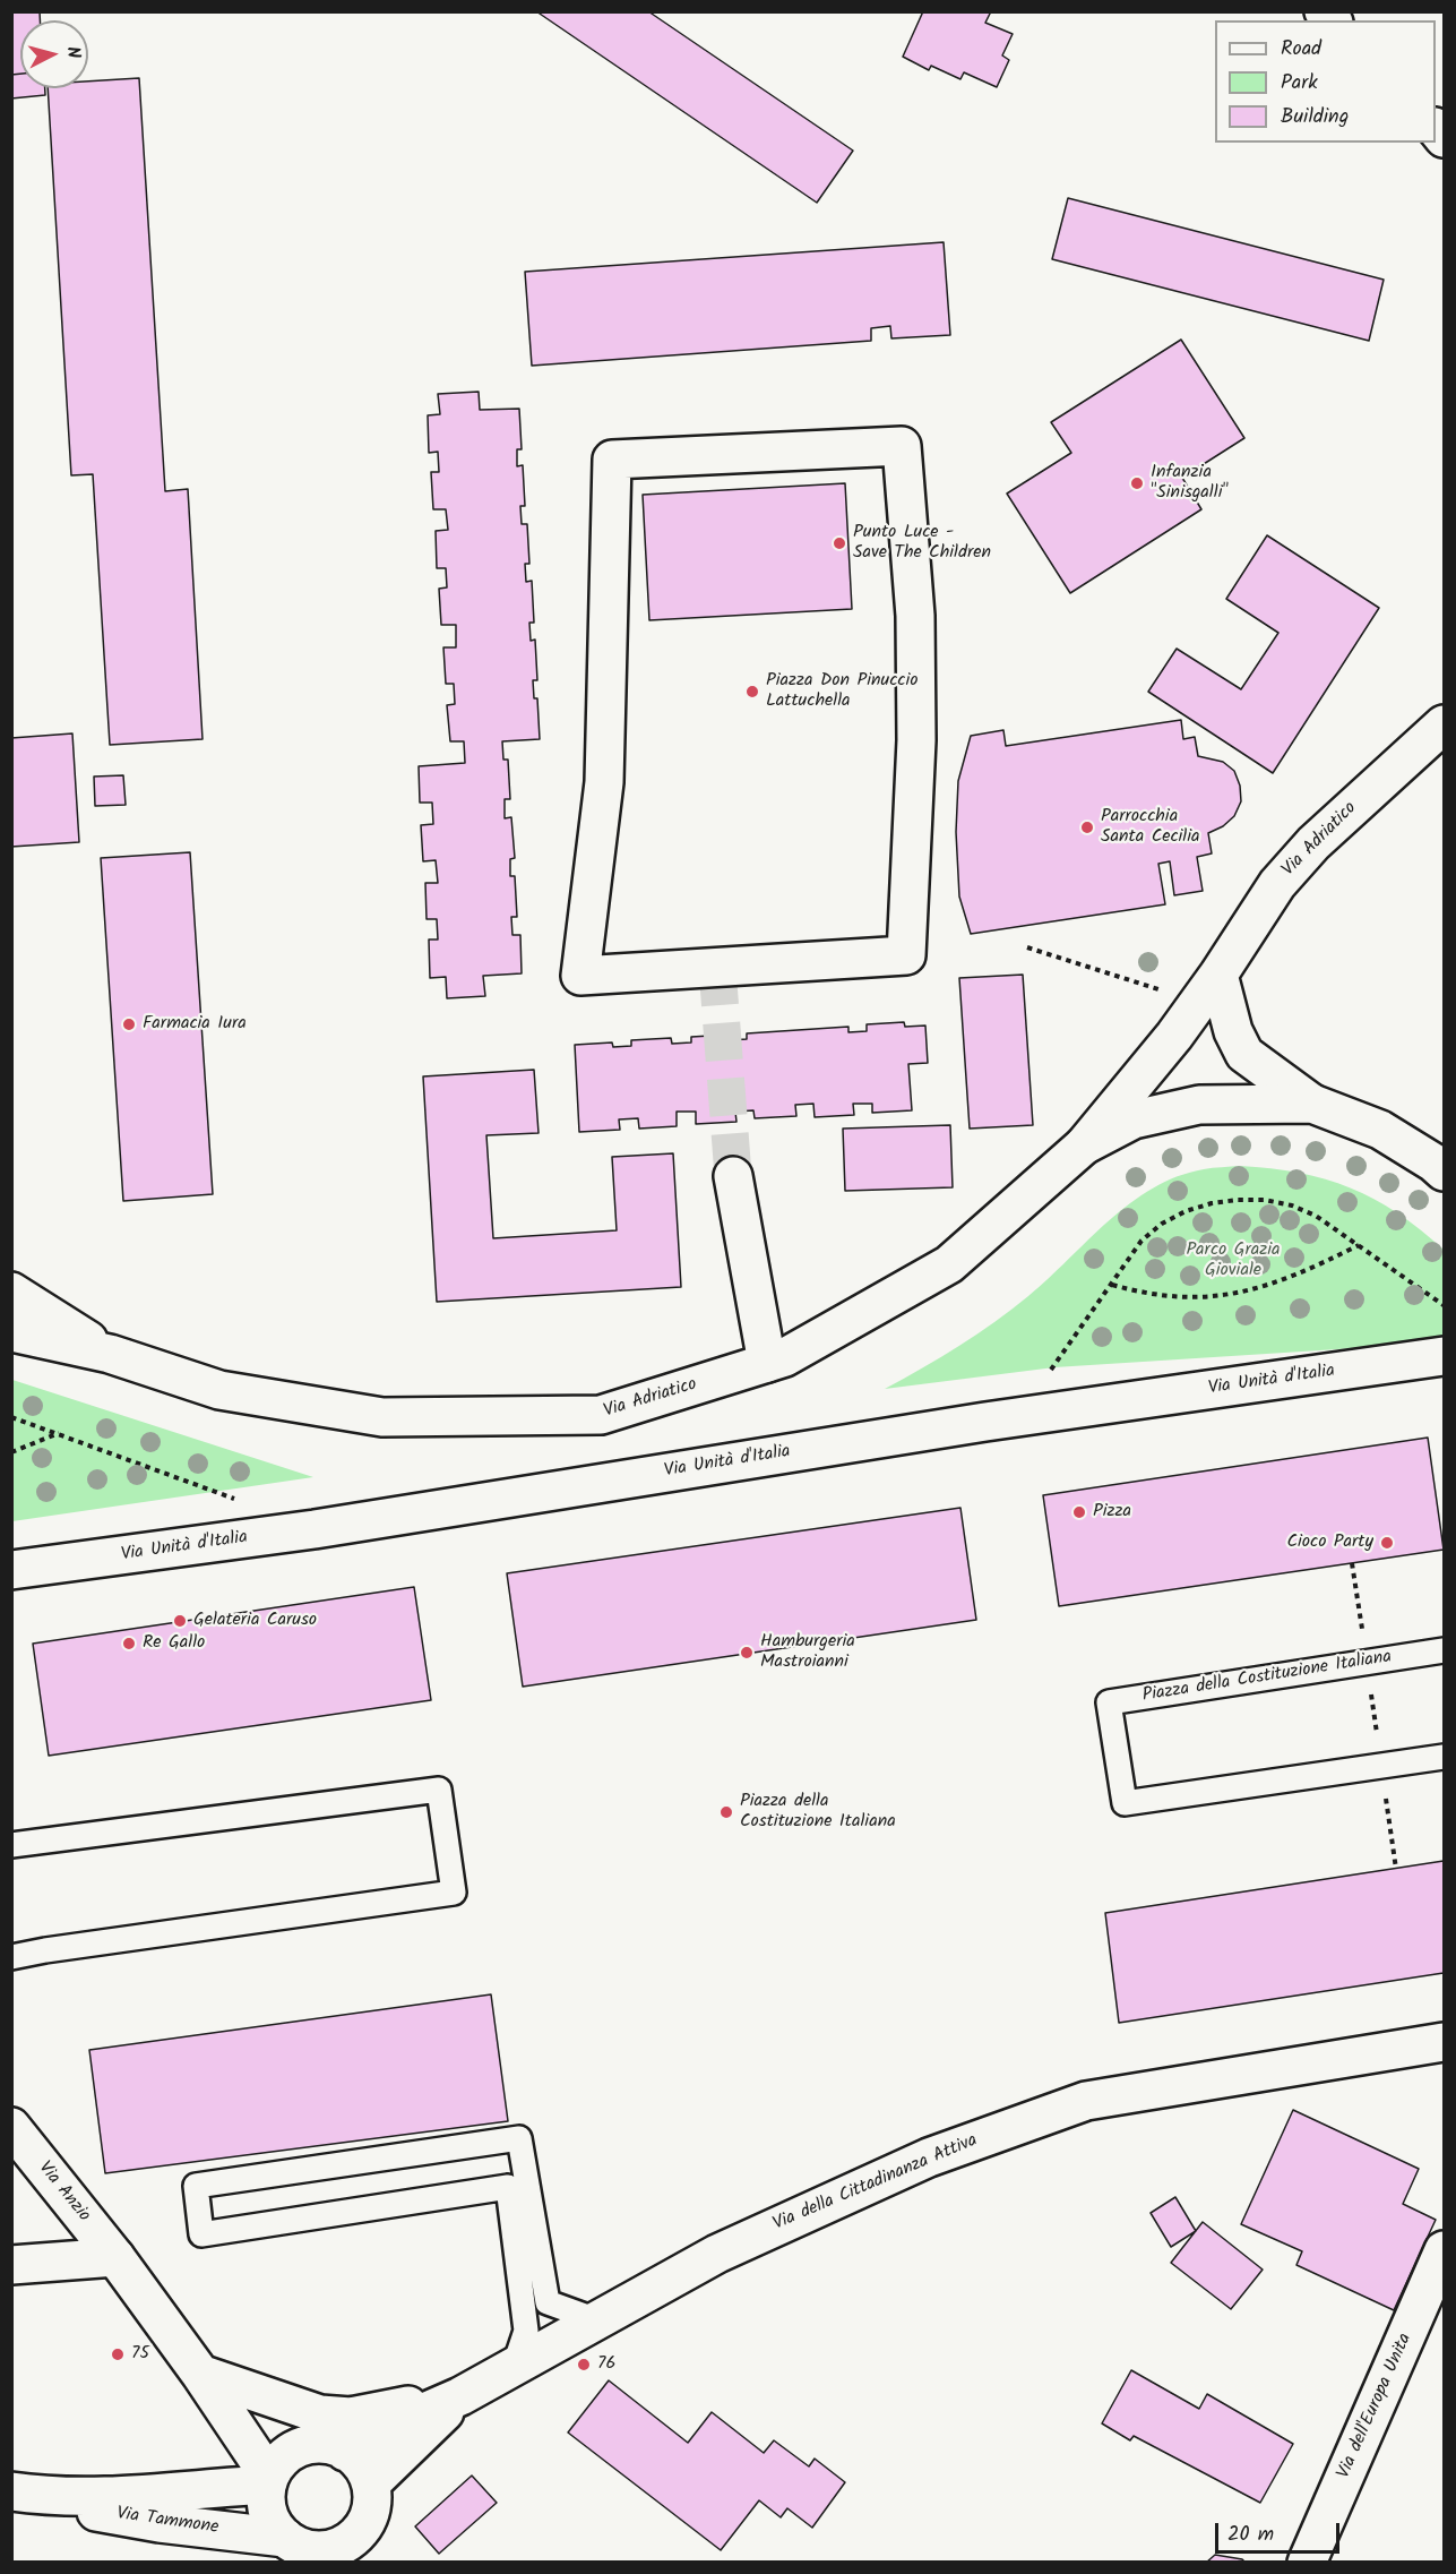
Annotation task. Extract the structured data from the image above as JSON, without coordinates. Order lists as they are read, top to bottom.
{
  "streets": {
    "street": [
      "Via Adriatico",
      "Via Unità d'Italia",
      "Via della Cittadinanza Attiva",
      "Via Anzio",
      "Via dell'Europa Unita",
      "Via Tammone"
    ],
    "lane": ["Piazza della Costituzione Italiana"]
  },
  "crossings": [
    ["Via della Cittadinanza Attiva", "Via Anzio"],
    ["Via della Cittadinanza Attiva", "Via Tammone"],
    ["Via Anzio", "Via Tammone"]
  ],
  "parks": ["Parco Grazia Gioviale"],
  "places": [
    "Infanzia \"Sinisgalli\"",
    "Punto Luce - Save The Children",
    "Piazza Don Pinuccio Lattuchella",
    "Parrocchia Santa Cecilia",
    "Farmacia Iura",
    "Pizza",
    "Cioco Party",
    "Gelateria Caruso",
    "Re Gallo",
    "Hamburgeria Mastroianni",
    "Piazza della Costituzione Italiana",
    "75",
    "76"
  ],
  "legend": ["Road", "Park", "Building"],
  "scale_bar": "20 m",
  "north": "right"
}
